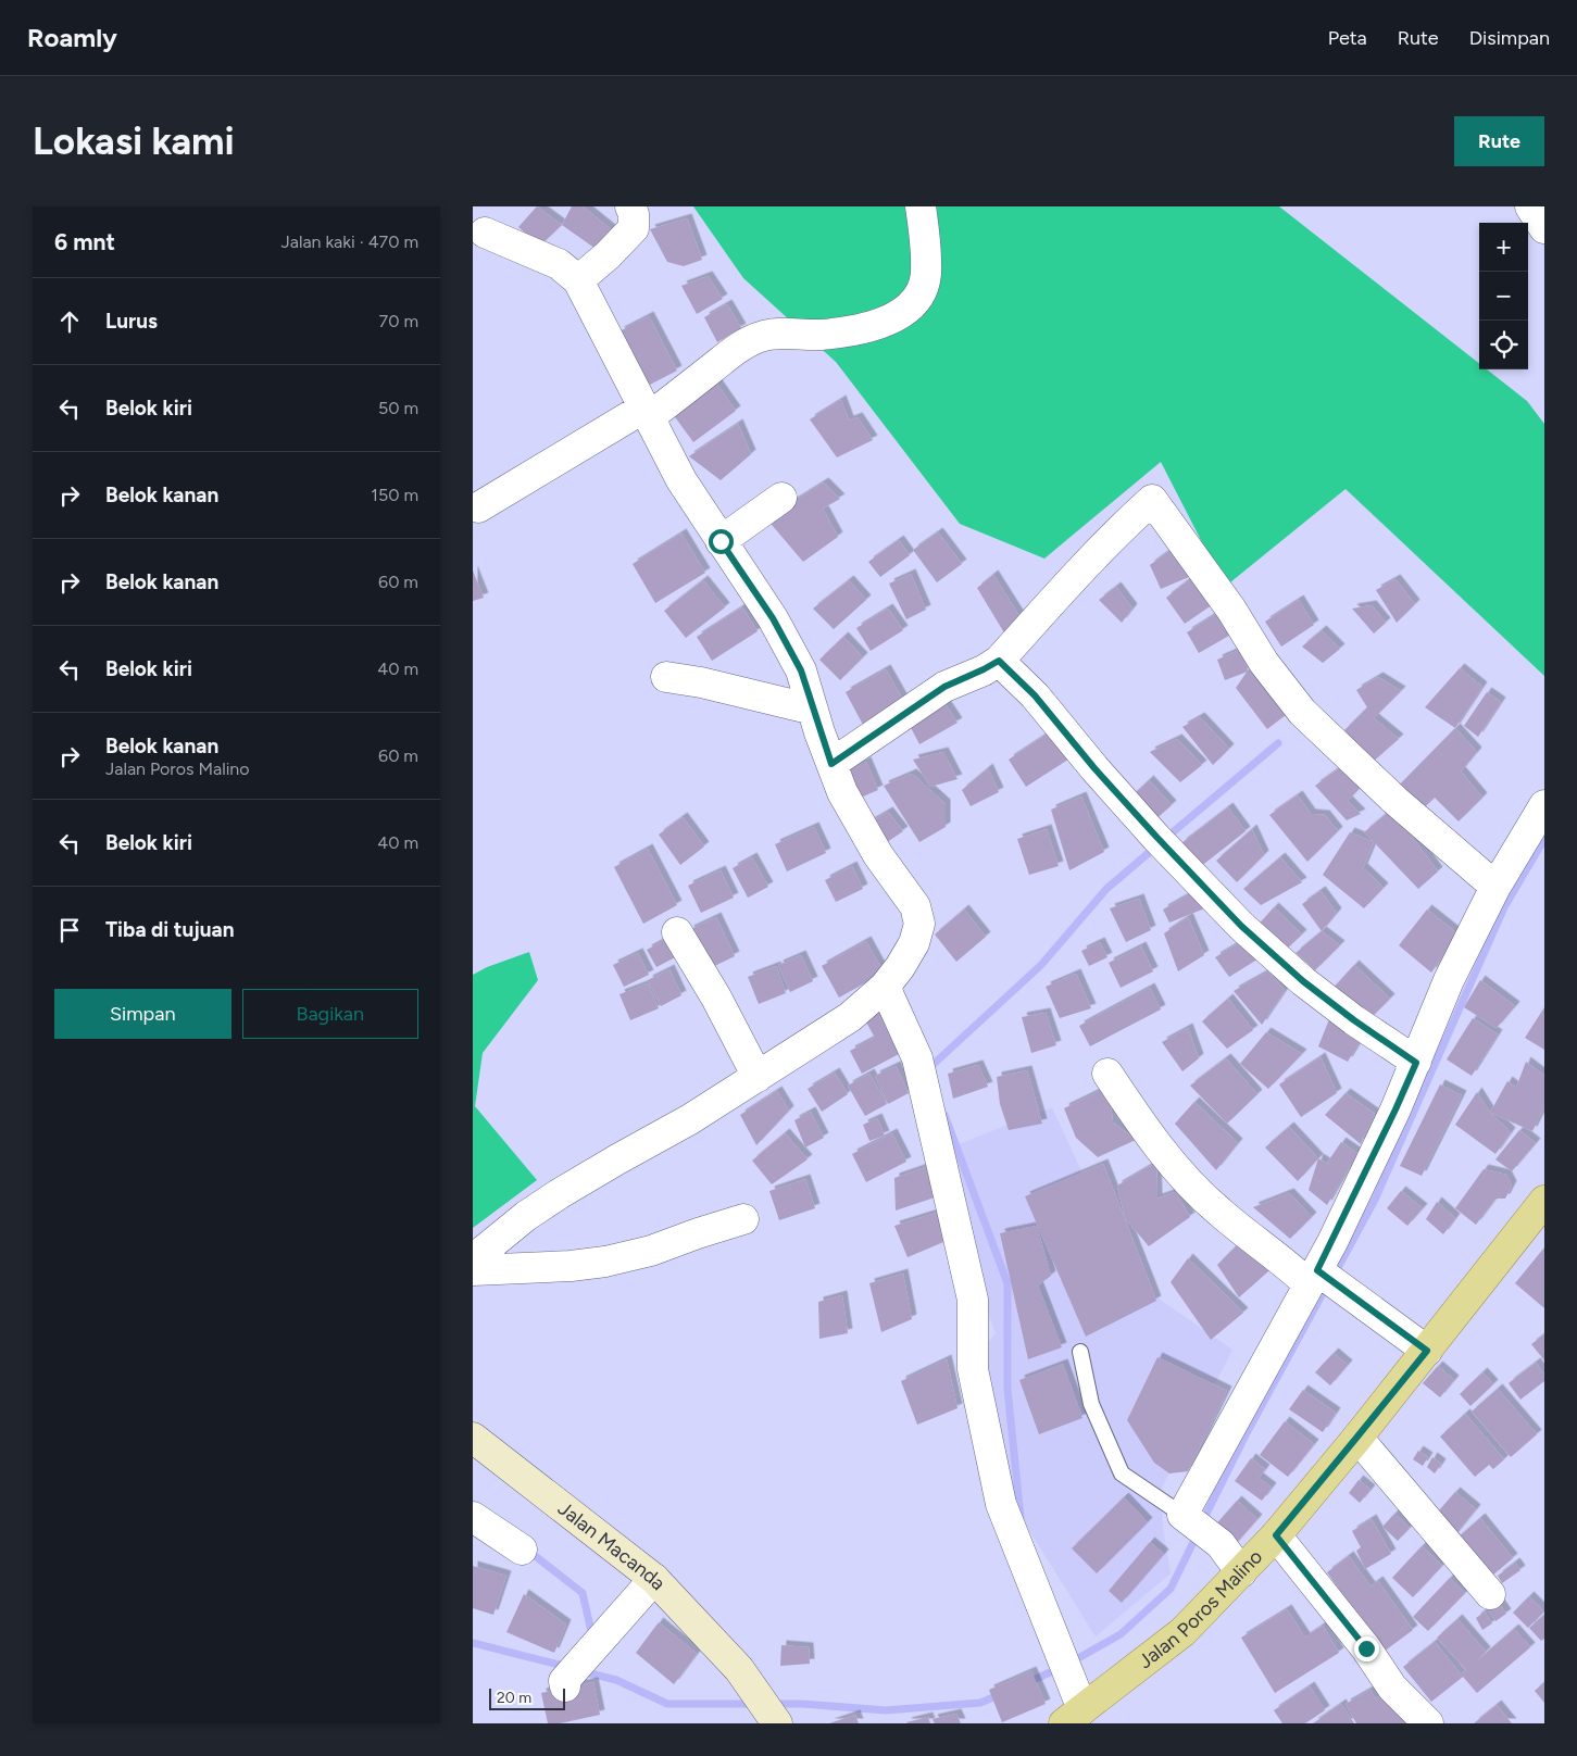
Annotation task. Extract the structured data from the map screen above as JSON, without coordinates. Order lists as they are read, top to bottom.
{
  "streets": {
    "main road": ["Jalan Poros Malino"],
    "street": ["Jalan Macanda"]
  },
  "scale_bar": "20 m",
  "page": {
    "header": "Roamly",
    "nav": ["Peta", "Rute", "Disimpan"],
    "buttons": [
      "Rute",
      ["Simpan", "Bagikan"]
    ],
    "title": "Lokasi kami",
    "heading": ["6 mnt", "Jalan kaki · 470 m"],
    "map_buttons": ["+", "−"],
    "list": [
      ["Lurus", "70 m"],
      ["Belok kiri", "50 m"],
      ["Belok kanan", "150 m"],
      ["Belok kanan", "60 m"],
      ["Belok kiri", "40 m"],
      ["Belok kanan", "Jalan Poros Malino", "60 m"],
      ["Belok kiri", "40 m"],
      "Tiba di tujuan"
    ],
    "scale": "20 m"
  }
}
